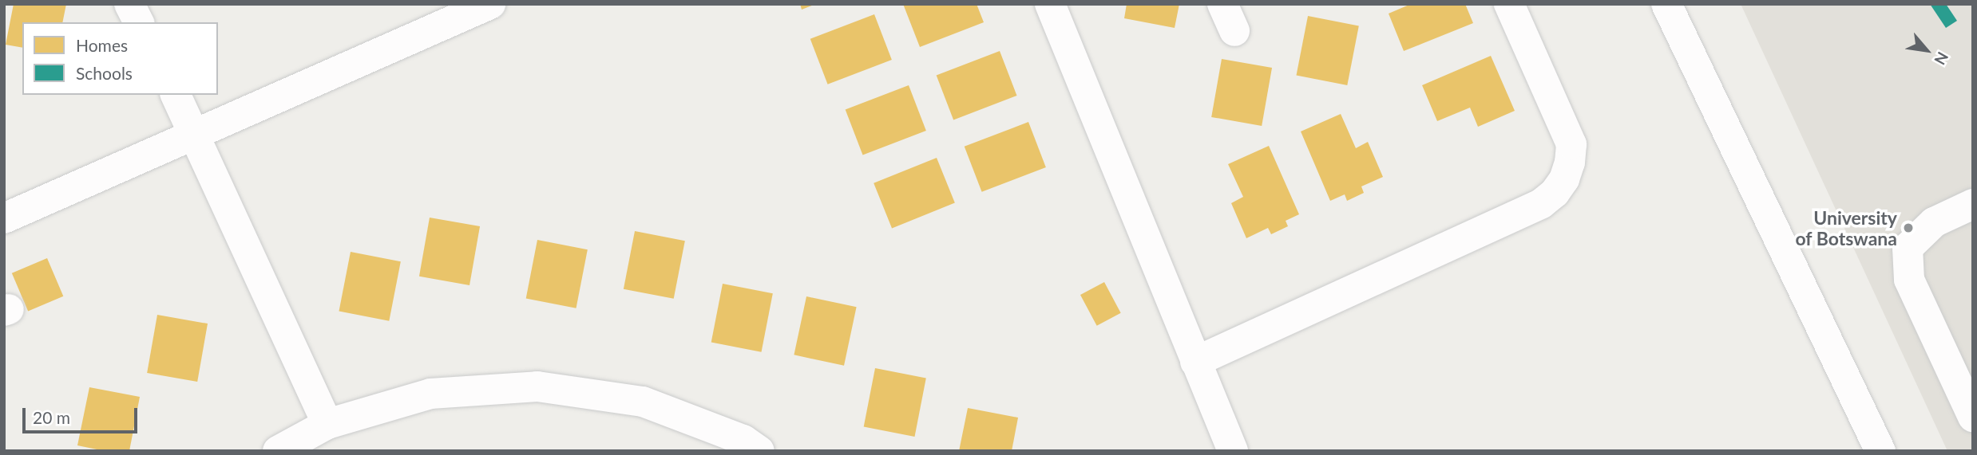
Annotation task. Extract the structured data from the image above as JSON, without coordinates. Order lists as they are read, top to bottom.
{
  "places": ["University of Botswana"],
  "legend": ["Homes", "Schools"],
  "scale_bar": "20 m",
  "north": "bottom right"
}
